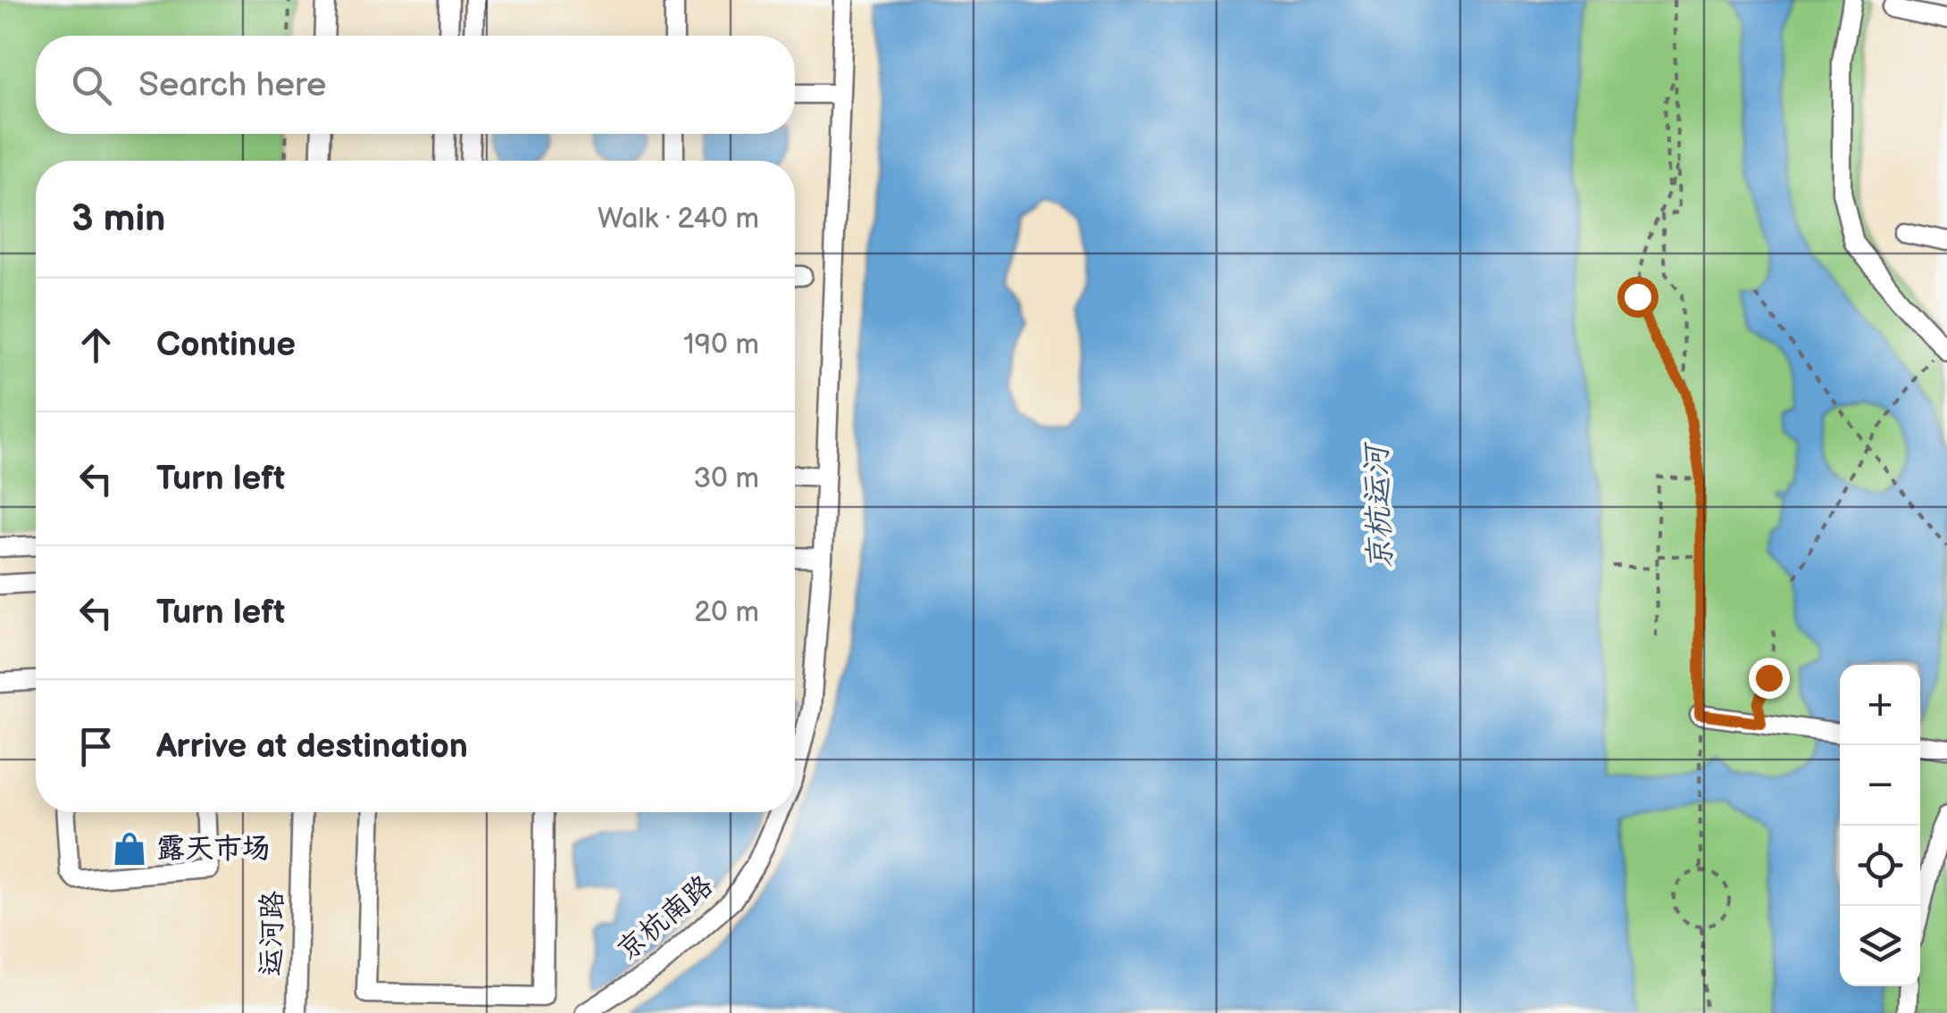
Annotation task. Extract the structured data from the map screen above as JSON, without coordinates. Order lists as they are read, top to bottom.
{
  "streets": {
    "street": ["京杭南路", "运河路"]
  },
  "water": ["京杭运河"],
  "places": {
    "shop": ["露天市场"]
  },
  "page": {
    "search": "Search here",
    "heading": ["3 min", "Walk · 240 m"],
    "list": [
      ["Continue", "190 m"],
      ["Turn left", "30 m"],
      ["Turn left", "20 m"],
      "Arrive at destination"
    ],
    "map_buttons": ["+", "−"]
  }
}
